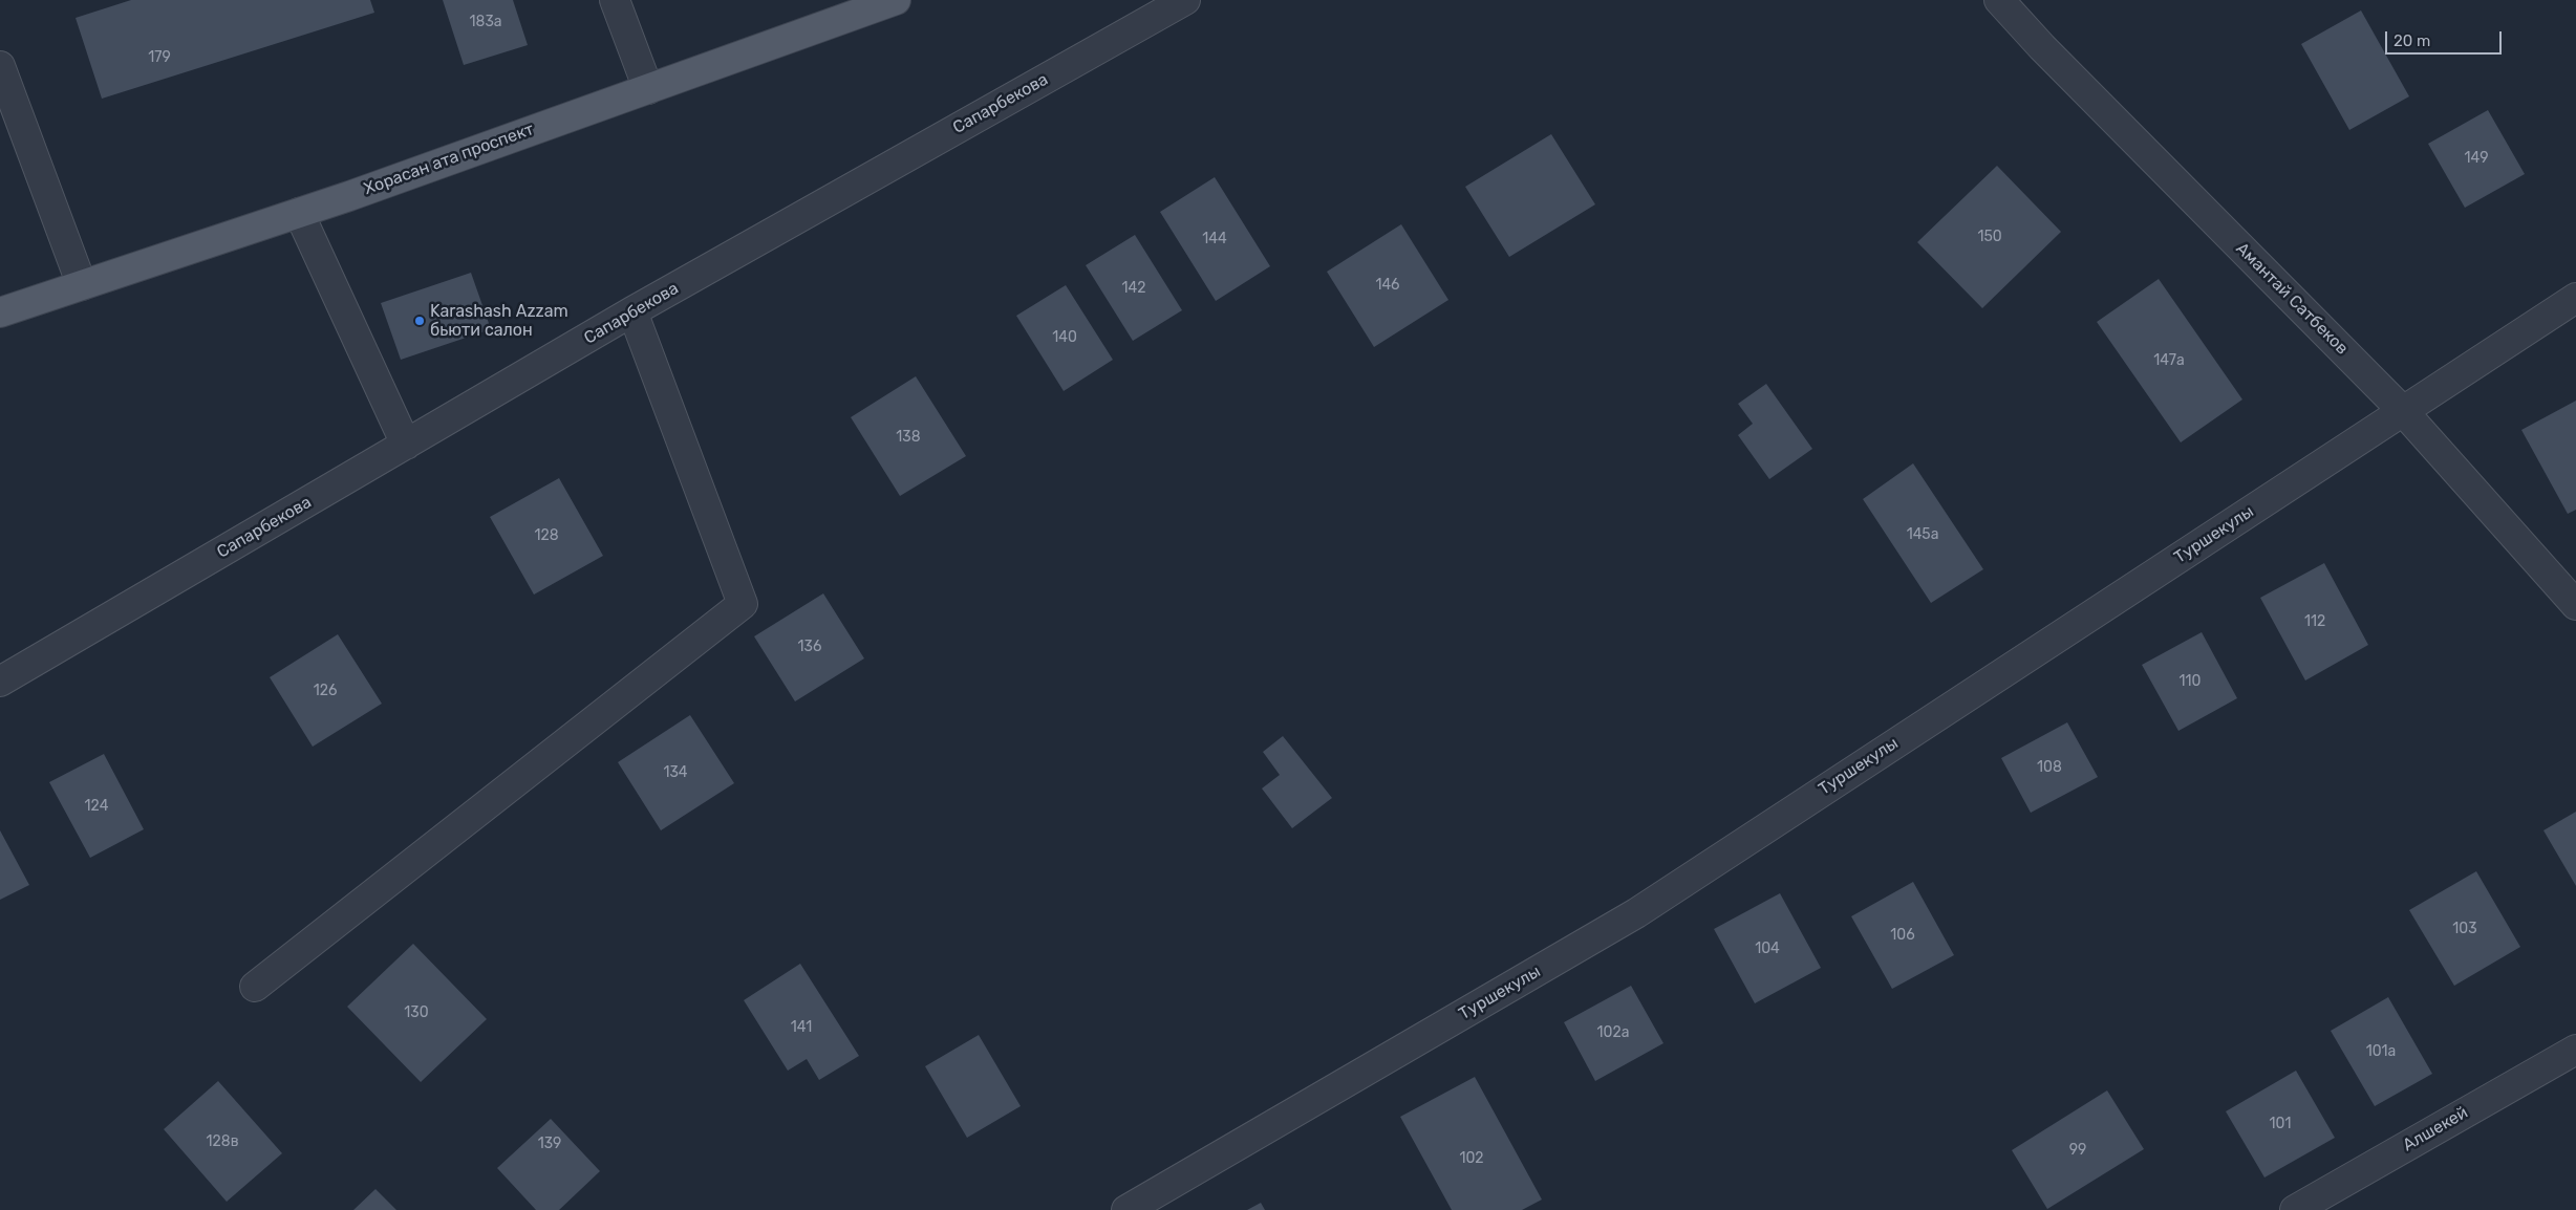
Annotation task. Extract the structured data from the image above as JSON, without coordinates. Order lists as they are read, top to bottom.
{
  "streets": {
    "main road": ["Хорасан ата проспект"],
    "street": [
      "Сапарбекова",
      "Амантай Сатбеков",
      "Туршекулы",
      "Алшекей"
    ]
  },
  "crossings": [
    ["Амантай Сатбеков", "Туршекулы"]
  ],
  "places": ["Karashash Azzam бьюти салон"],
  "house_numbers": [
    "183а",
    "179",
    "149",
    "150",
    "144",
    "146",
    "142",
    "140",
    "147а",
    "138",
    "145а",
    "128",
    "112",
    "136",
    "110",
    "126",
    "108",
    "134",
    "124",
    "103",
    "106",
    "104",
    "130",
    "141",
    "102а",
    "101а",
    "101",
    "128в",
    "139",
    "99",
    "102"
  ],
  "scale_bar": "20 m"
}
